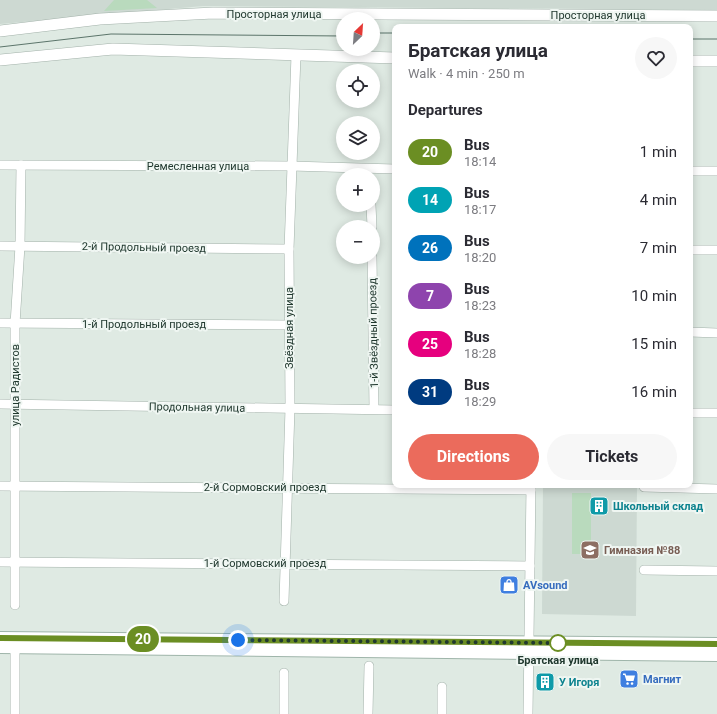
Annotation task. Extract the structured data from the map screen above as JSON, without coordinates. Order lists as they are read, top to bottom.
{
  "streets": {
    "street": [
      "Просторная улица",
      "Ремесленная улица",
      "2-й Продольный проезд",
      "1-й Продольный проезд",
      "Звёздная улица",
      "1-й Звёздный проезд",
      "улица Радистов",
      "Продольная улица",
      "2-й Сормовский проезд",
      "1-й Сормовский проезд"
    ]
  },
  "crossings": [
    ["Ремесленная улица", "Звёздная улица"],
    ["Ремесленная улица", "улица Радистов"],
    ["2-й Продольный проезд", "Звёздная улица"],
    ["2-й Продольный проезд", "улица Радистов"],
    ["1-й Продольный проезд", "Звёздная улица"],
    ["1-й Продольный проезд", "улица Радистов"],
    ["Звёздная улица", "Продольная улица"],
    ["Звёздная улица", "2-й Сормовский проезд"],
    ["Звёздная улица", "1-й Сормовский проезд"],
    ["1-й Звёздный проезд", "Продольная улица"],
    ["улица Радистов", "Продольная улица"],
    ["улица Радистов", "2-й Сормовский проезд"],
    ["улица Радистов", "1-й Сормовский проезд"]
  ],
  "places": {
    "building": ["Школьный склад", "У Игоря"],
    "school or university": ["Гимназия №88"],
    "shop": ["AVsound"],
    "other": ["Братская улица"],
    "supermarket": ["Магнит"]
  },
  "lines": ["bus line 20"],
  "north": "top right",
  "page": {
    "on_map": "20",
    "map_buttons": ["+", "−"],
    "heading": [
      ["Братская улица", "Walk · 4 min · 250 m"],
      "Departures"
    ],
    "list": [
      {
        "mark": "20",
        "name": "Bus",
        "note": "18:14",
        "value": "1 min"
      },
      {
        "mark": "14",
        "name": "Bus",
        "note": "18:17",
        "value": "4 min"
      },
      {
        "mark": "26",
        "name": "Bus",
        "note": "18:20",
        "value": "7 min"
      },
      {
        "mark": "7",
        "name": "Bus",
        "note": "18:23",
        "value": "10 min"
      },
      {
        "mark": "25",
        "name": "Bus",
        "note": "18:28",
        "value": "15 min"
      },
      {
        "mark": "31",
        "name": "Bus",
        "note": "18:29",
        "value": "16 min"
      }
    ],
    "buttons": ["Directions", "Tickets"]
  }
}
